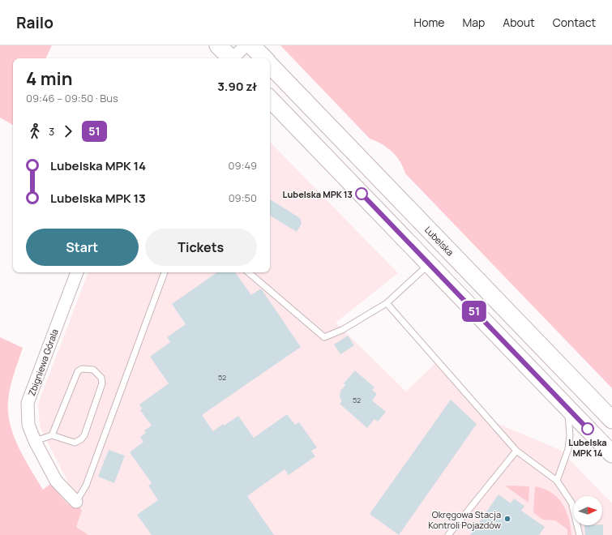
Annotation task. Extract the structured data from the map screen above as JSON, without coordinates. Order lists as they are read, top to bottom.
{
  "streets": {
    "main road": ["Lubelska"],
    "street": ["Zbigniewa Górala"]
  },
  "places": ["Lubelska MPK 13", "Lubelska MPK 14", "Okręgowa Stacja Kontroli Pojazdów"],
  "lines": ["bus line 51"],
  "house_numbers": ["52", "52"],
  "north": "right",
  "page": {
    "header": "Railo",
    "nav": [
      "Home",
      "Map",
      "About",
      "Contact"
    ],
    "on_map": "51",
    "heading": ["4 min", "09:46 – 09:50 · Bus", "3.90 zł"],
    "legs": ["3", "51"],
    "list": [
      {
        "name": "Lubelska MPK 14",
        "value": "09:49"
      },
      {
        "name": "Lubelska MPK 13",
        "value": "09:50"
      }
    ],
    "buttons": ["Start", "Tickets"]
  }
}
